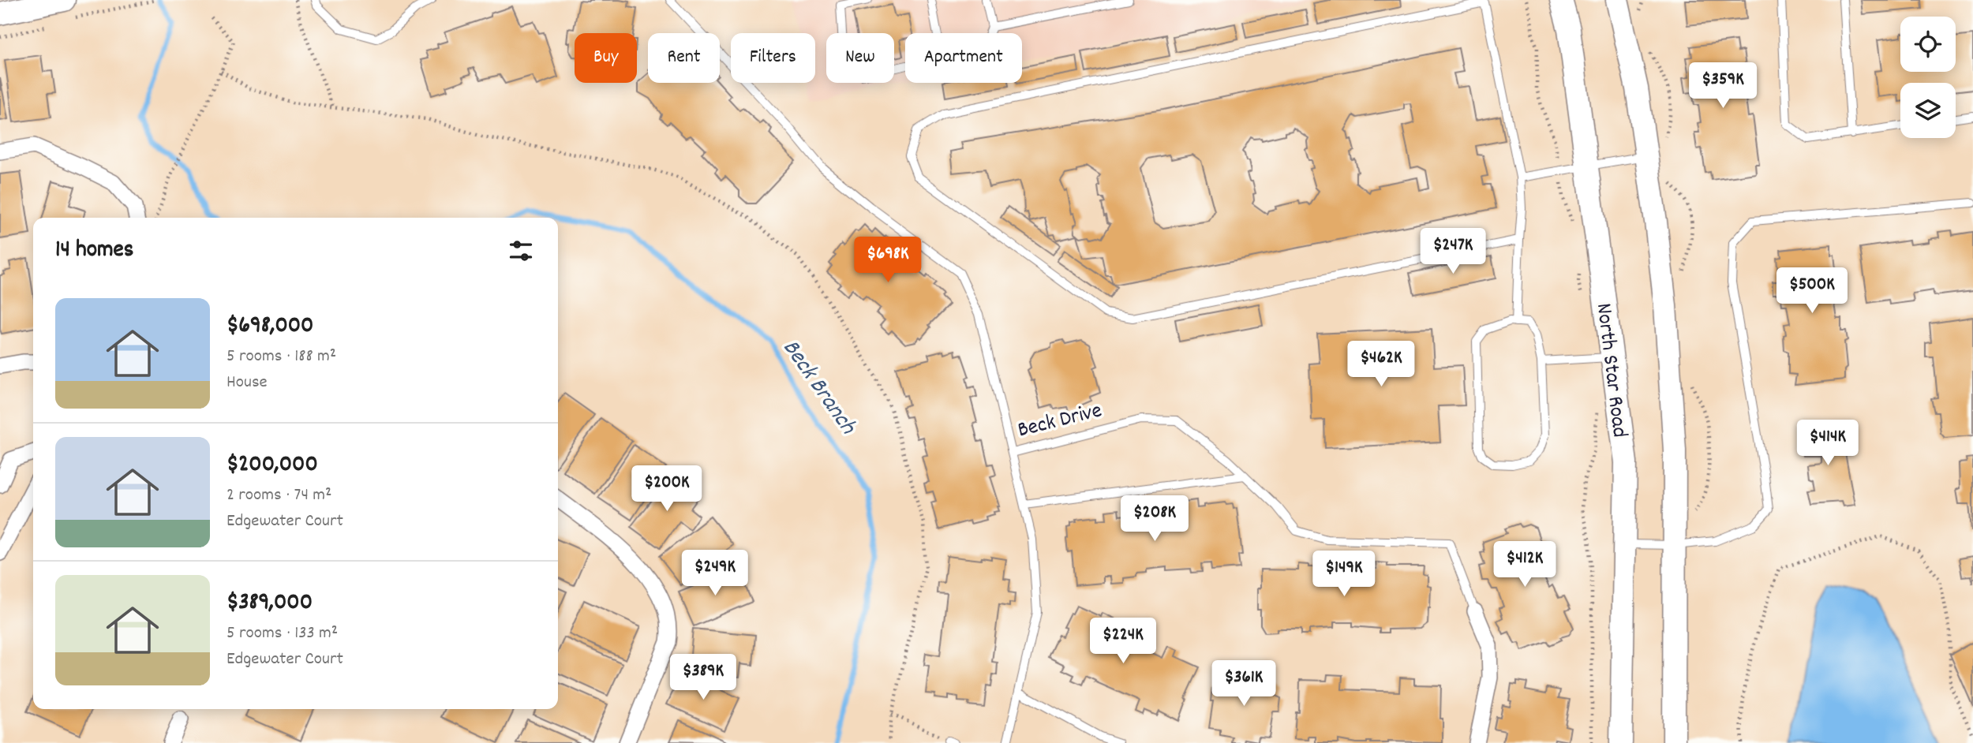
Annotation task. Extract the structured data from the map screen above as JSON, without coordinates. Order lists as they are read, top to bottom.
{
  "streets": {
    "main road": ["North Star Road"],
    "street": ["Beck Drive"]
  },
  "water": ["Beck Branch"],
  "page": {
    "chip": [
      "Buy",
      "Rent",
      "Filters",
      "New",
      "Apartment"
    ],
    "price": [
      "$359K",
      "$247K",
      "$698K",
      "$500K",
      "$462K",
      "$414K",
      "$200K",
      "$208K",
      "$412K",
      "$249K",
      "$149K",
      "$224K",
      "$389K",
      "$361K"
    ],
    "heading": "14 homes",
    "list": [
      {
        "name": "$698,000",
        "note": "5 rooms · 188 m² · House"
      },
      {
        "name": "$200,000",
        "note": "2 rooms · 74 m² · Edgewater Court"
      },
      {
        "name": "$389,000",
        "note": "5 rooms · 133 m² · Edgewater Court"
      }
    ]
  }
}
